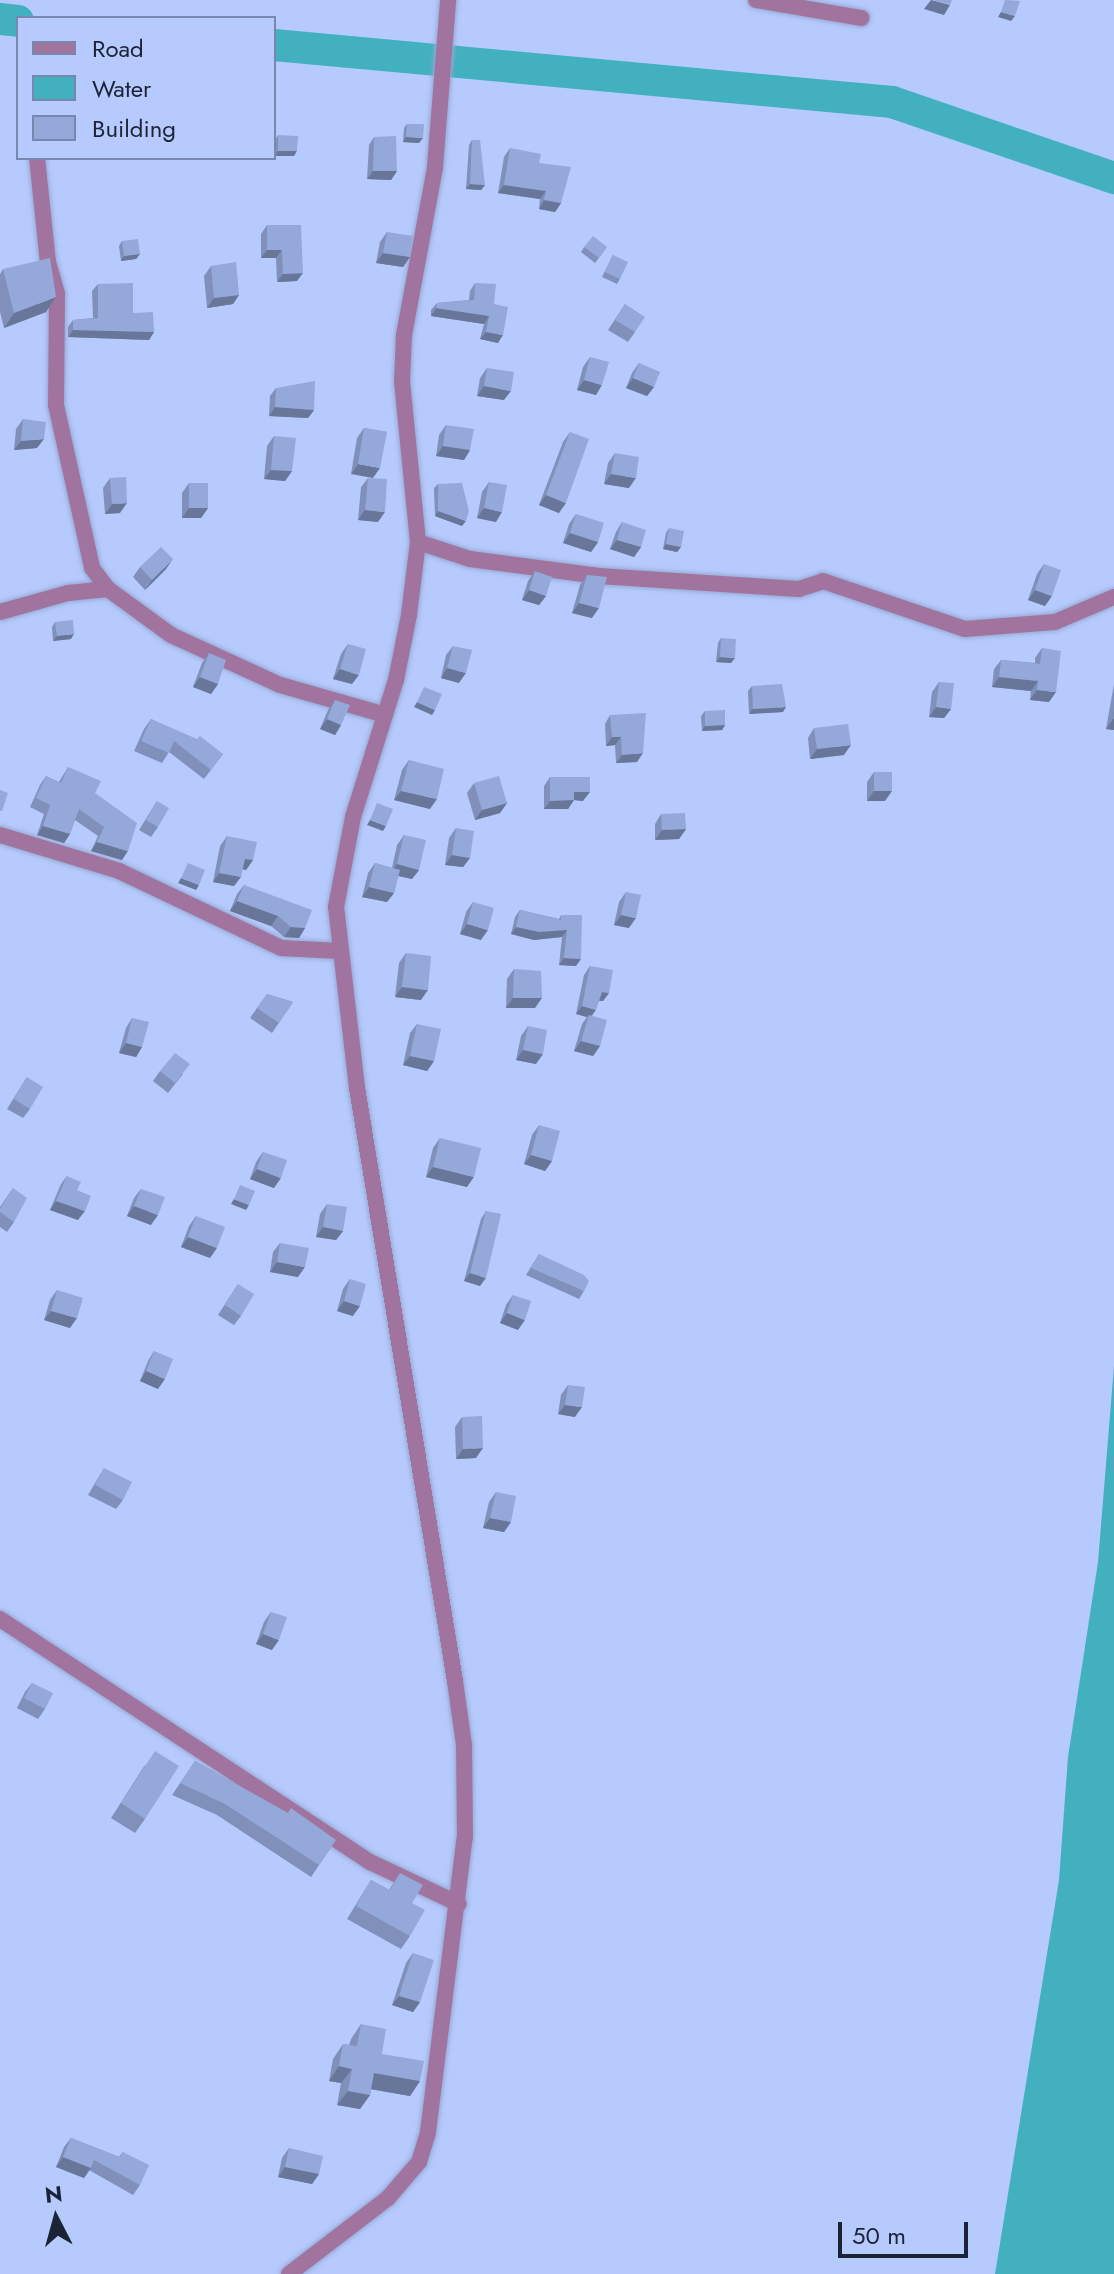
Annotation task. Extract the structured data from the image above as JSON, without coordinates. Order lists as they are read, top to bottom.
{
  "legend": ["Road", "Water", "Building"],
  "scale_bar": "50 m",
  "north": "top"
}
